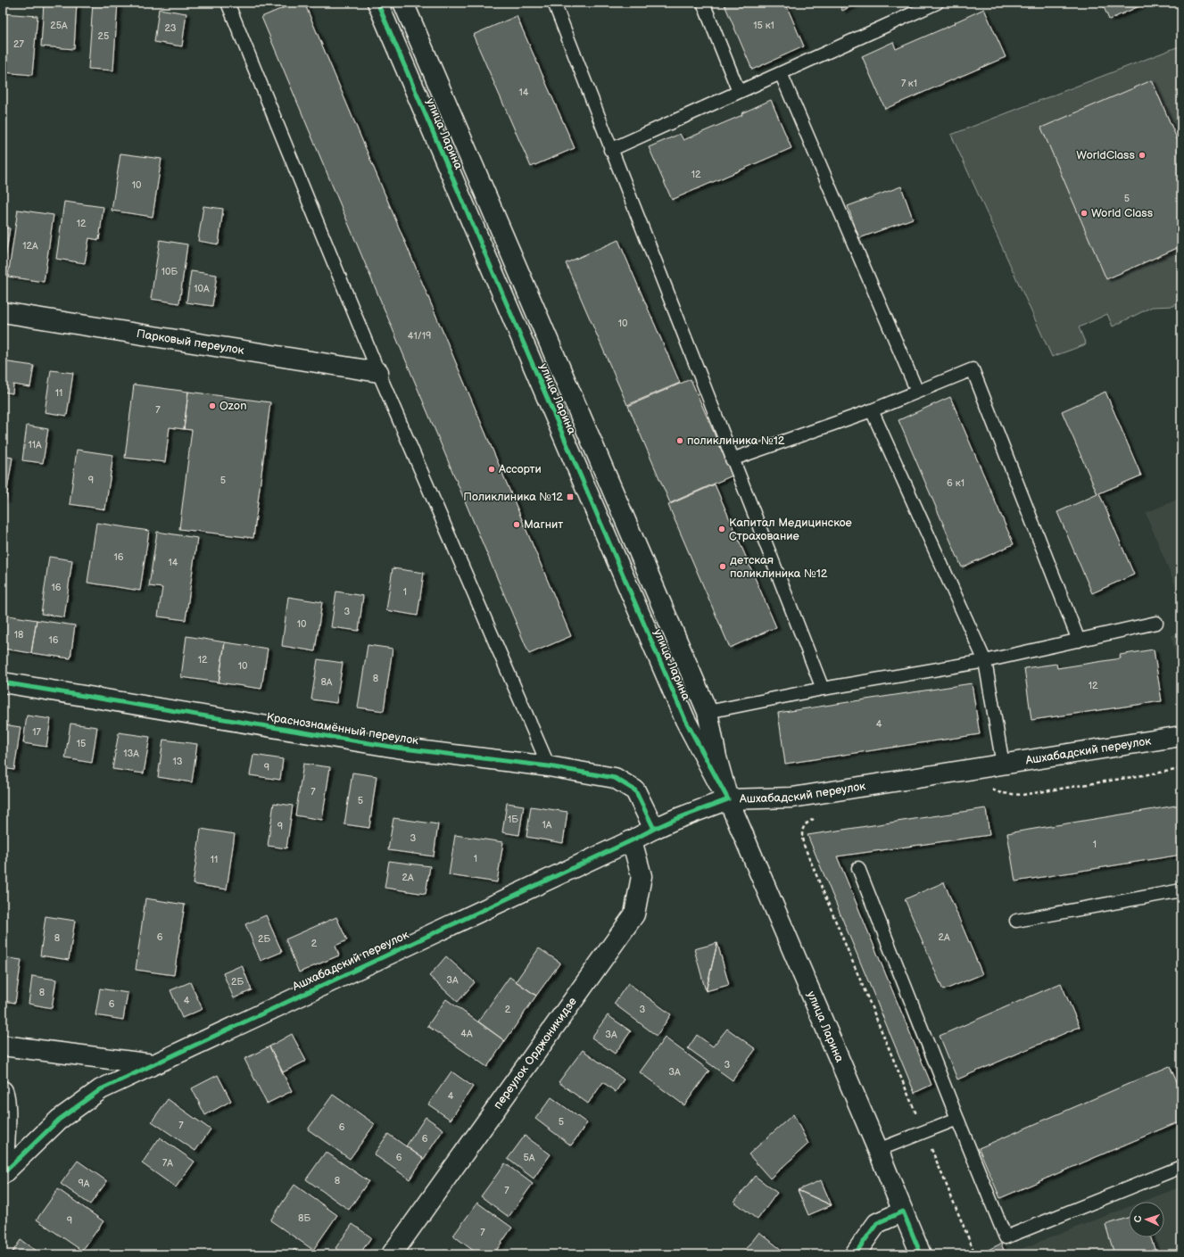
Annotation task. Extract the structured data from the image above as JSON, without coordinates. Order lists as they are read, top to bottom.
{
  "streets": {
    "street": [
      "улица Ларина",
      "Парковый переулок",
      "Краснознамённый переулок",
      "Ашхабадский переулок",
      "переулок Орджоникидзе"
    ]
  },
  "crossings": [
    ["улица Ларина", "Ашхабадский переулок"],
    ["Краснознамённый переулок", "Ашхабадский переулок"],
    ["Ашхабадский переулок", "переулок Орджоникидзе"]
  ],
  "places": {
    "other": [
      "WorldClass",
      "World Class",
      "Ozon",
      "поликлиника №12",
      "Ассорти",
      "Магнит",
      "Капитал Медицинское Страхование",
      "детская поликлиника №12"
    ],
    "transit": ["Поликлиника №12"]
  },
  "house_numbers": [
    "25А",
    "15 к1",
    "23",
    "25",
    "27",
    "7 к1",
    "14",
    "12",
    "10",
    "5",
    "12",
    "12А",
    "10Б",
    "10А",
    "10",
    "41/19",
    "11",
    "7",
    "11А",
    "9",
    "5",
    "6 к1",
    "16",
    "14",
    "16",
    "1",
    "3",
    "10",
    "18",
    "16",
    "12",
    "10",
    "8",
    "8А",
    "12",
    "4",
    "17",
    "15",
    "13А",
    "13",
    "9",
    "7",
    "5",
    "1Б",
    "1А",
    "9",
    "3",
    "1",
    "1",
    "11",
    "2А",
    "6",
    "2А",
    "8",
    "2Б",
    "2",
    "3А",
    "2Б",
    "8",
    "4",
    "6",
    "2",
    "3",
    "4А",
    "3А",
    "3",
    "3А",
    "4",
    "5",
    "7",
    "6",
    "6",
    "6",
    "5А",
    "7А",
    "8",
    "9А",
    "7",
    "8Б",
    "9",
    "7"
  ],
  "north": "left"
}
